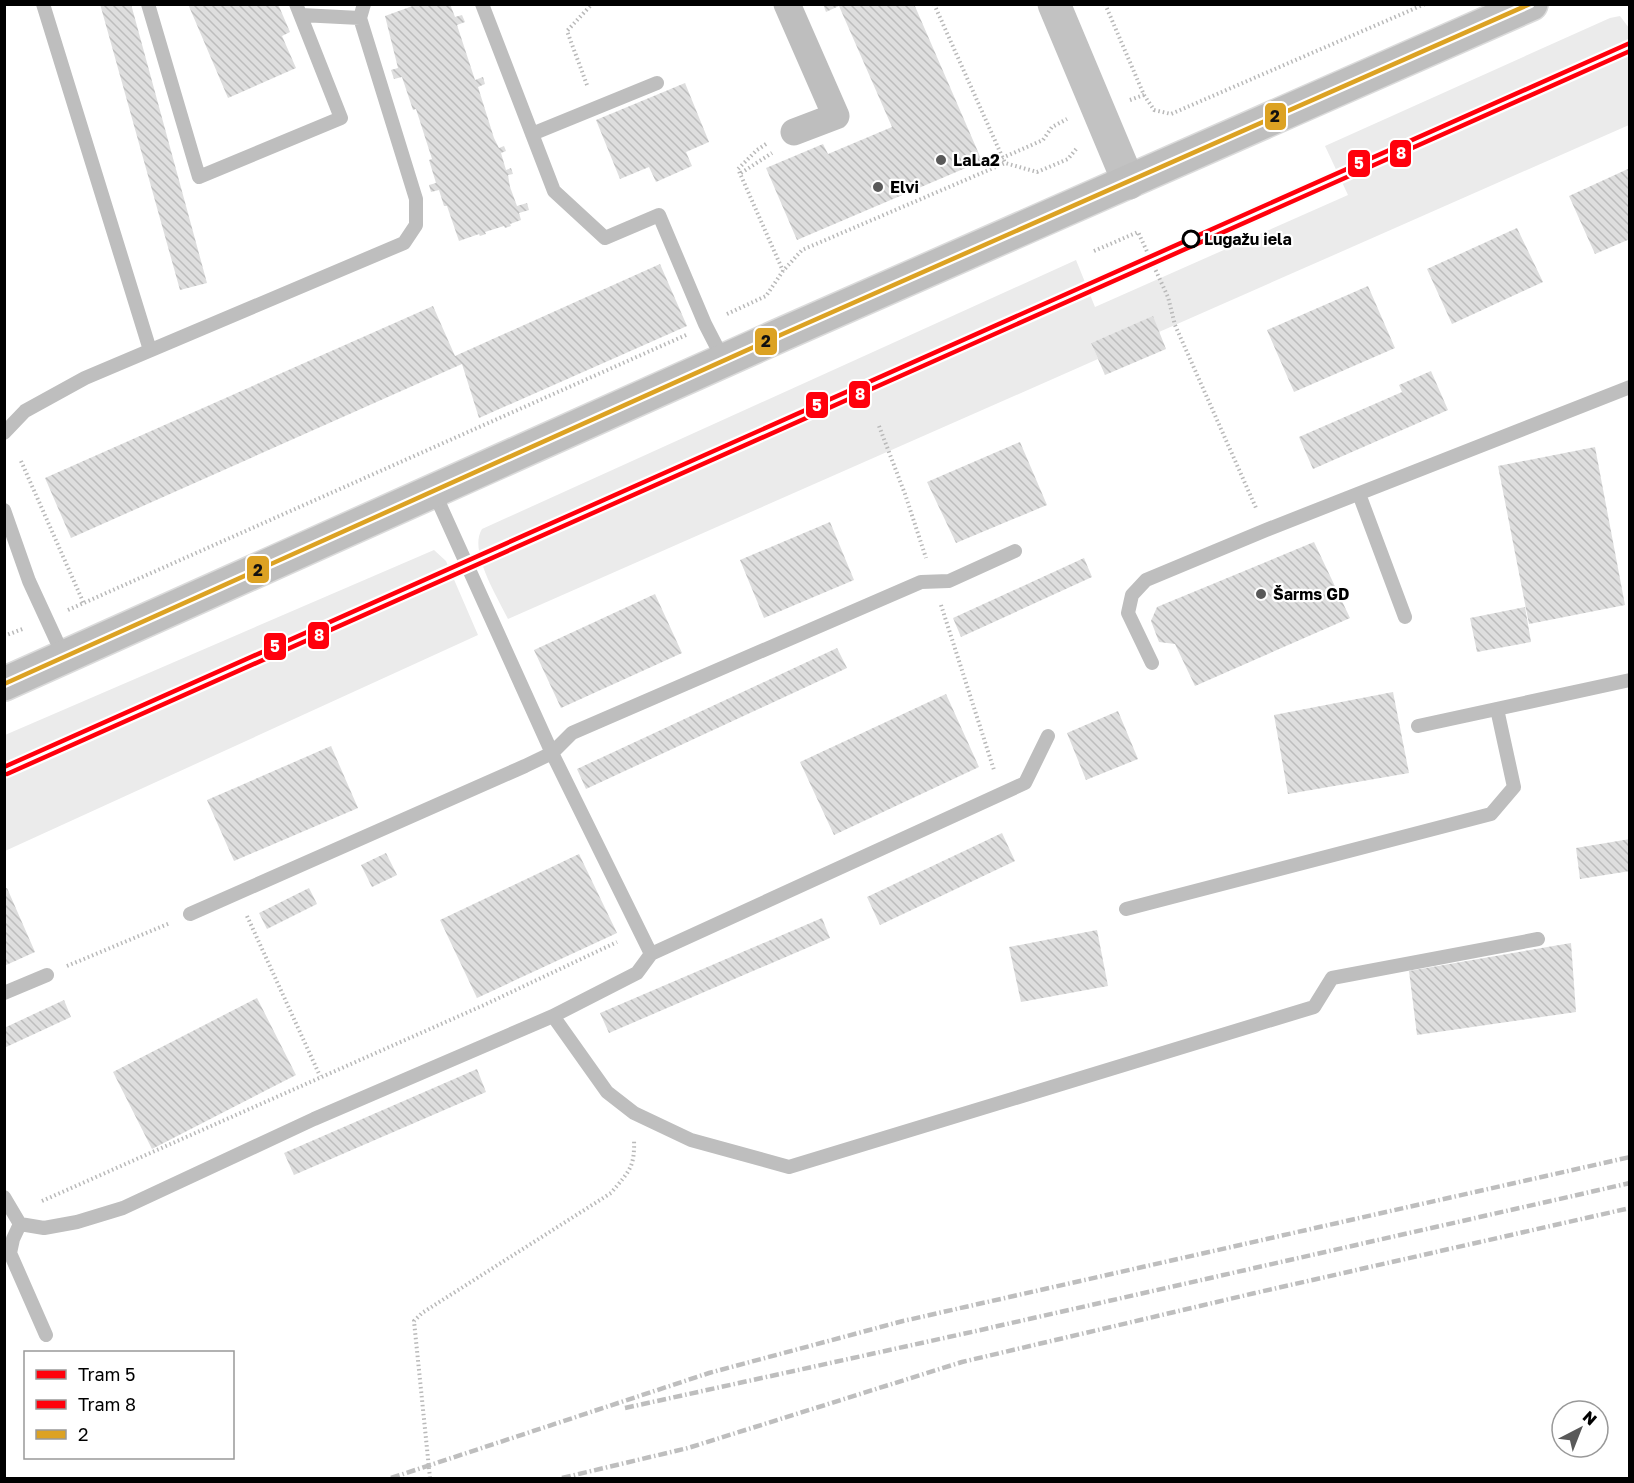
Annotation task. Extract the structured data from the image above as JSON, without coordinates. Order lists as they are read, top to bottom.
{
  "places": [
    "LaLa2",
    "Elvi",
    "Lugažu iela",
    "Šarms GD"
  ],
  "lines": ["transit line 2", "tram line 5", "tram line 8"],
  "legend": ["Tram 5", "Tram 8", "2"],
  "north": "top right"
}
